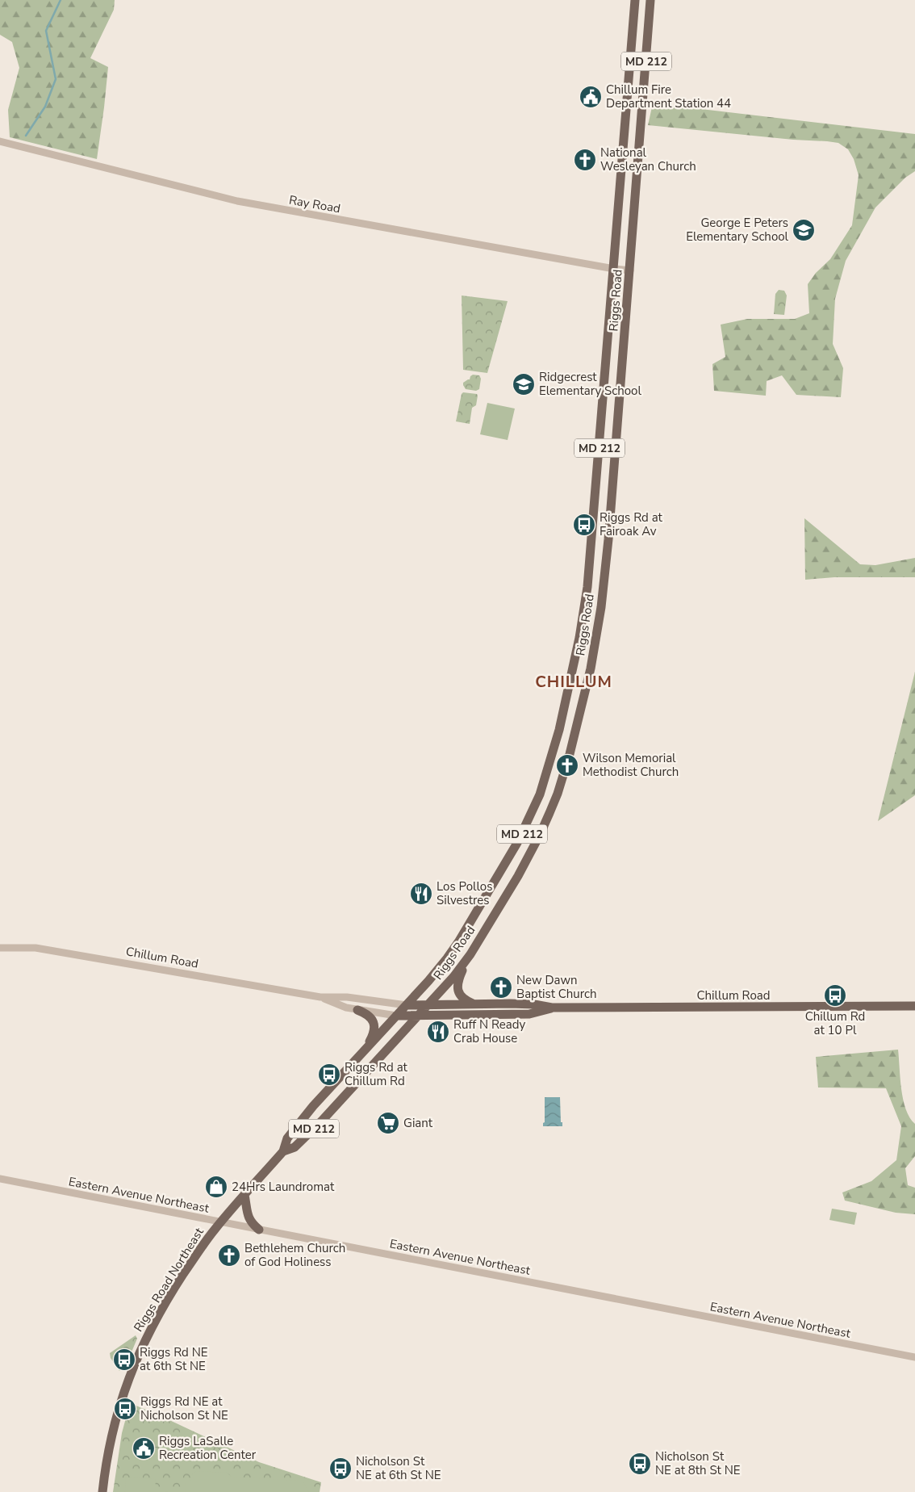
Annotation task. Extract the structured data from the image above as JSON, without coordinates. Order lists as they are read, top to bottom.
{
  "streets": {
    "main road": [
      "MD 212",
      "Riggs Road",
      "Chillum Road",
      "Riggs Road Northeast"
    ],
    "street": ["Ray Road", "Eastern Avenue Northeast"]
  },
  "crossings": [
    ["Ray Road", "Riggs Road"],
    ["Riggs Road", "Chillum Road"],
    ["Riggs Road", "Eastern Avenue Northeast"],
    ["Riggs Road", "Riggs Road Northeast"],
    ["Eastern Avenue Northeast", "Riggs Road Northeast"]
  ],
  "districts": ["CHILLUM"],
  "places": {
    "public building": ["Chillum Fire Department Station 44", "Riggs LaSalle Recreation Center"],
    "church": [
      "National Wesleyan Church",
      "Wilson Memorial Methodist Church",
      "New Dawn Baptist Church",
      "Bethlehem Church of God Holiness"
    ],
    "school or university": ["George E Peters Elementary School", "Ridgecrest Elementary School"],
    "bus stop": [
      "Riggs Rd at Fairoak Av",
      "Chillum Rd at 10 Pl",
      "Riggs Rd at Chillum Rd",
      "Riggs Rd NE at 6th St NE",
      "Riggs Rd NE at Nicholson St NE",
      "Nicholson St NE at 8th St NE",
      "Nicholson St NE at 6th St NE"
    ],
    "restaurant": ["Los Pollos Silvestres", "Ruff N Ready Crab House"],
    "supermarket": ["Giant"],
    "shop": ["24Hrs Laundromat"]
  }
}
